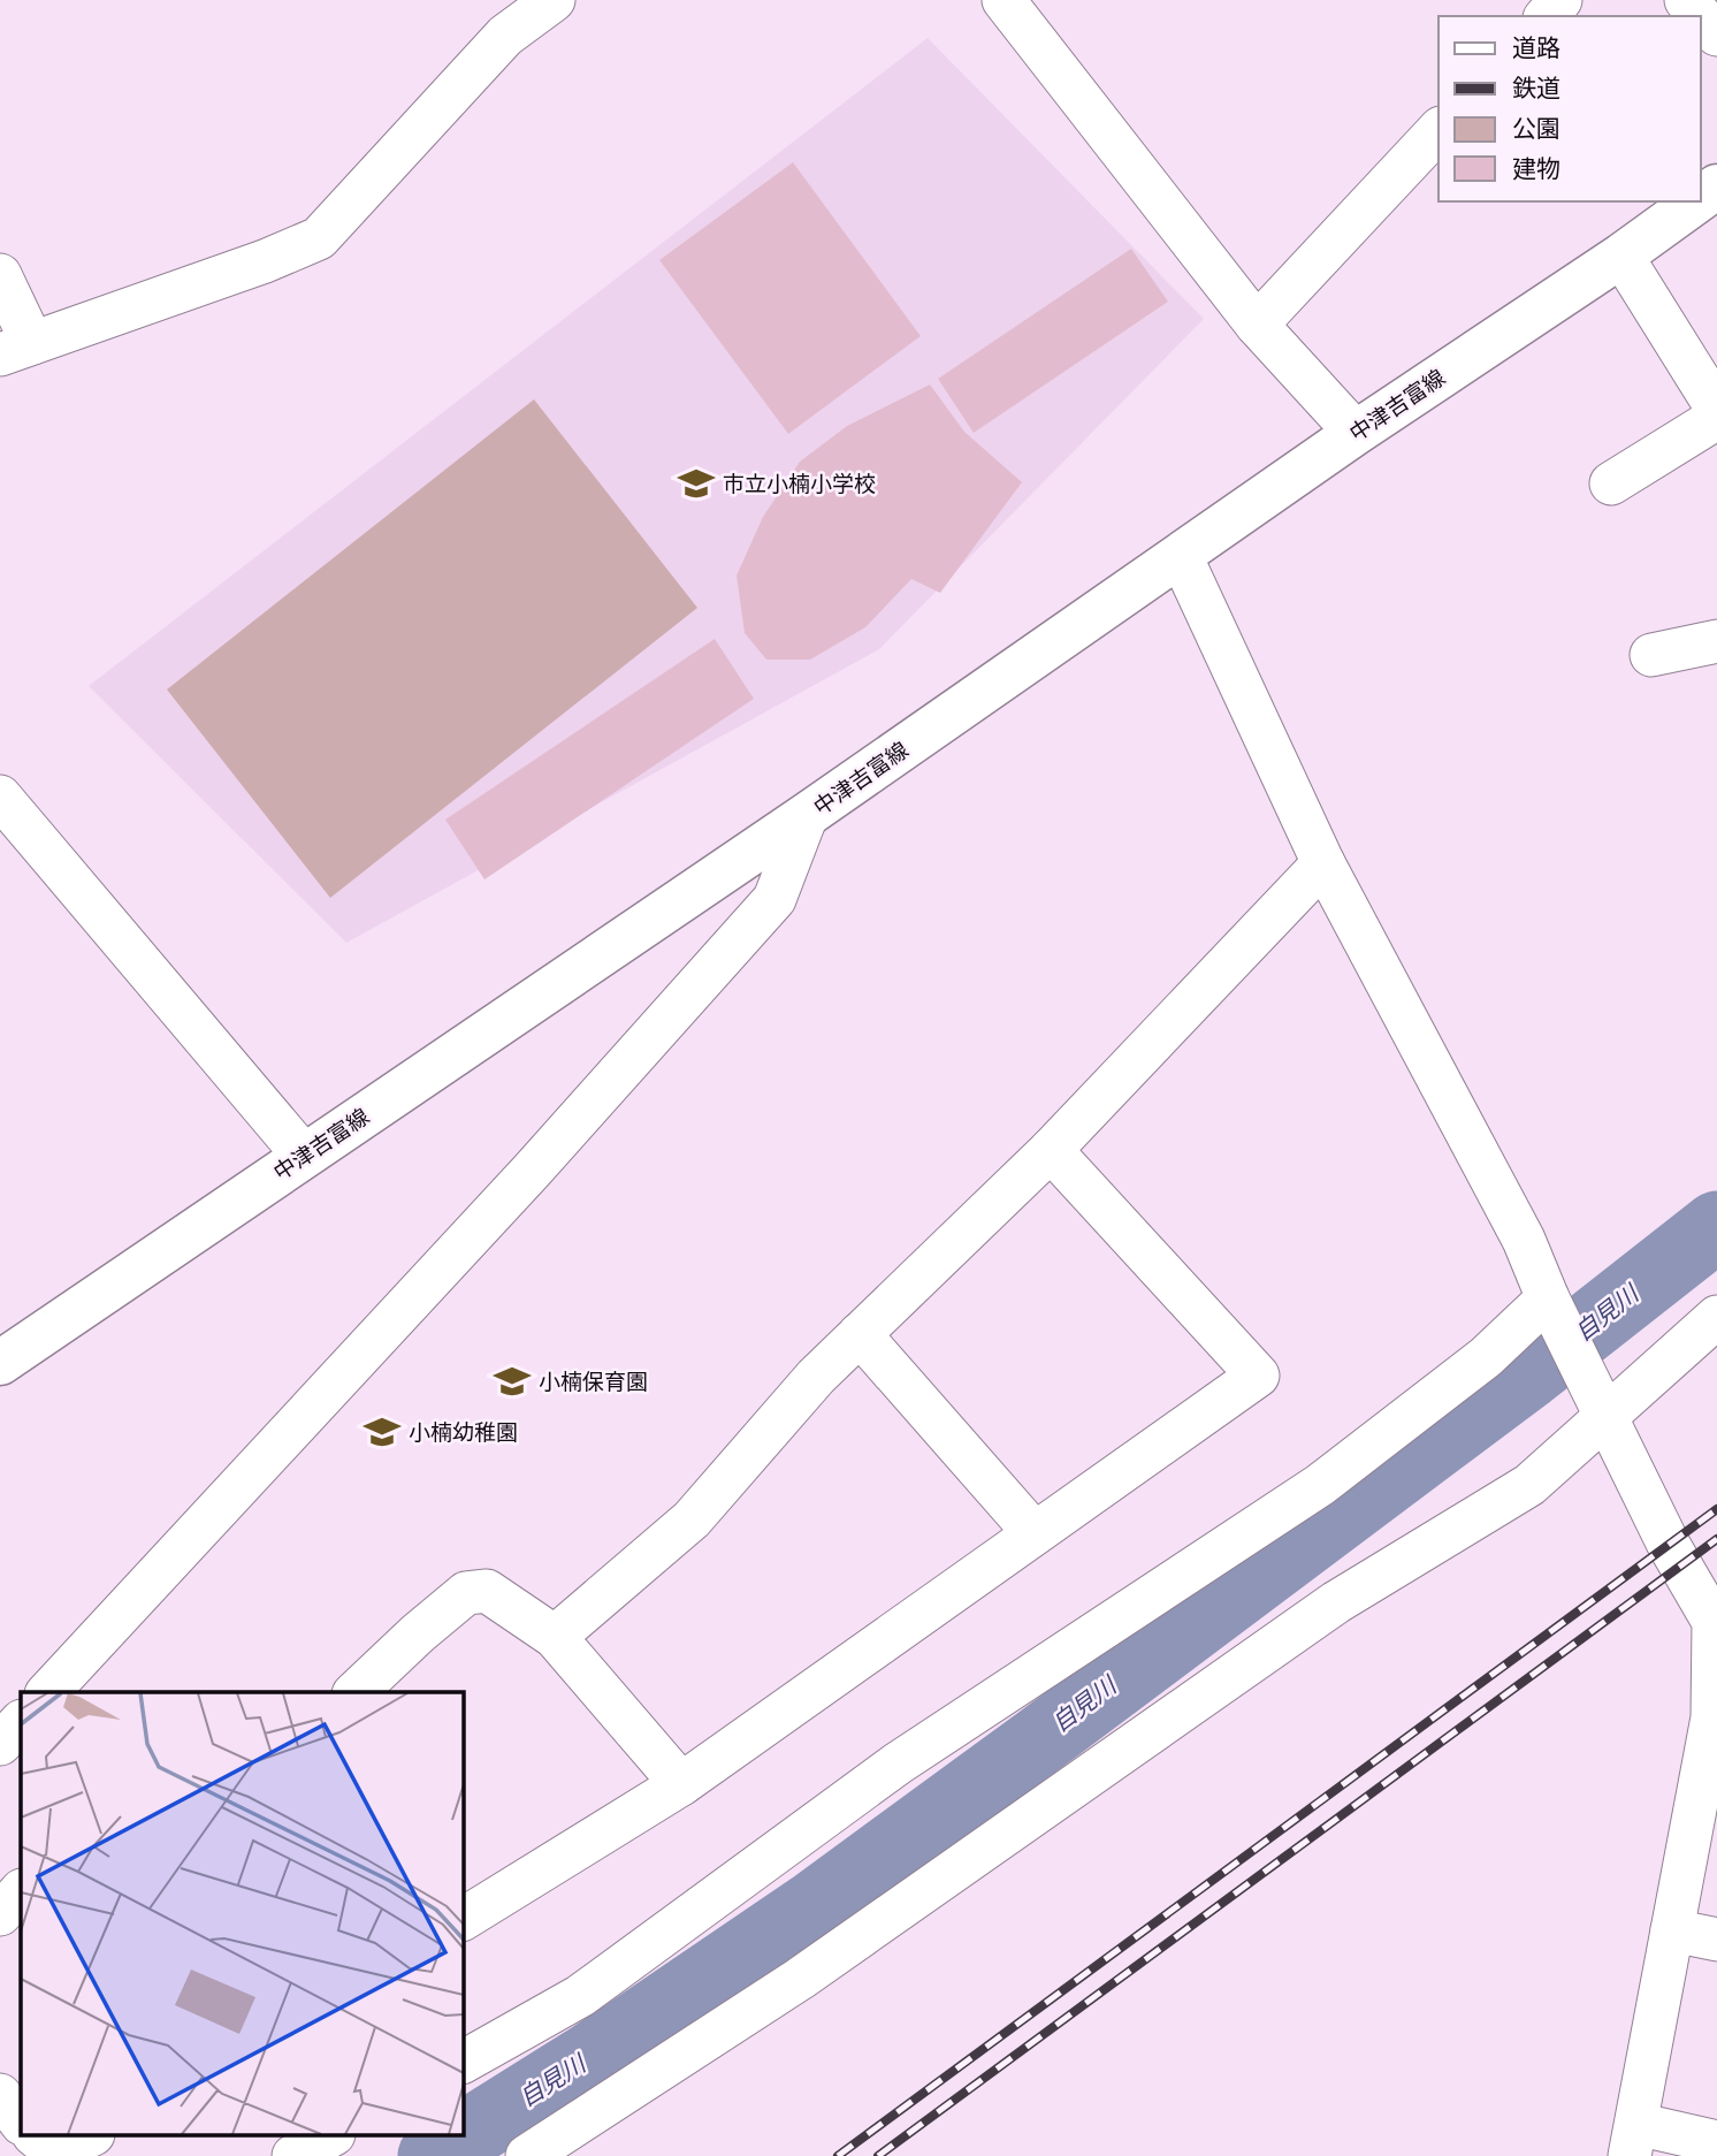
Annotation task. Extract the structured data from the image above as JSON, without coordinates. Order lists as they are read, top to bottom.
{
  "streets": {
    "main road": ["中津吉富線"]
  },
  "water": ["自見川"],
  "places": {
    "school or university": ["市立小楠小学校", "小楠保育園", "小楠幼稚園"]
  },
  "legend": [
    "道路",
    "鉄道",
    "公園",
    "建物"
  ]
}
